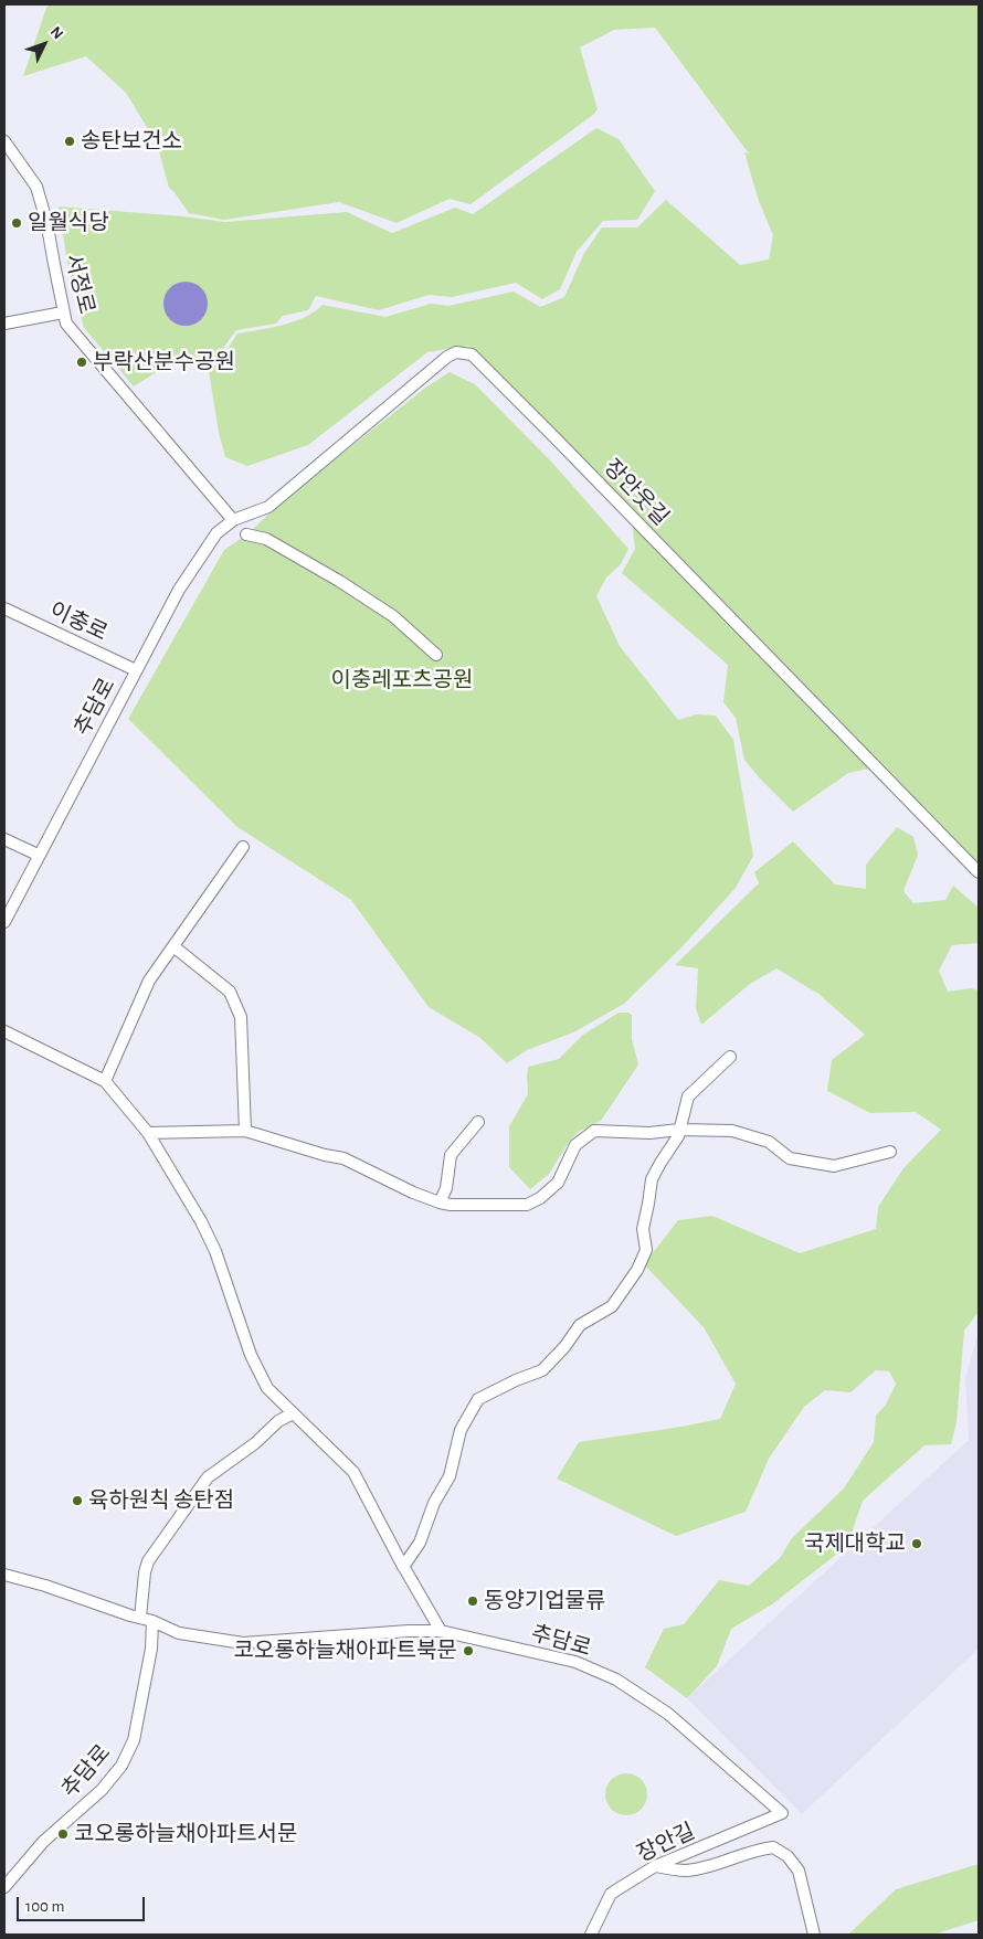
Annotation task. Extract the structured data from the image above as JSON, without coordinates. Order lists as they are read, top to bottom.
{
  "streets": {
    "street": [
      "서정로",
      "장안웃길",
      "이충로",
      "추담로",
      "장안길"
    ]
  },
  "crossings": [
    ["서정로", "장안웃길"],
    ["서정로", "추담로"],
    ["장안웃길", "추담로"],
    ["이충로", "추담로"],
    ["추담로", "장안길"]
  ],
  "parks": ["이충레포츠공원"],
  "places": [
    "송탄보건소",
    "일월식당",
    "부락산분수공원",
    "육하원칙 송탄점",
    "국제대학교",
    "동양기업물류",
    "코오롱하늘채아파트북문",
    "코오롱하늘채아파트서문"
  ],
  "scale_bar": "100 m",
  "north": "top right"
}
